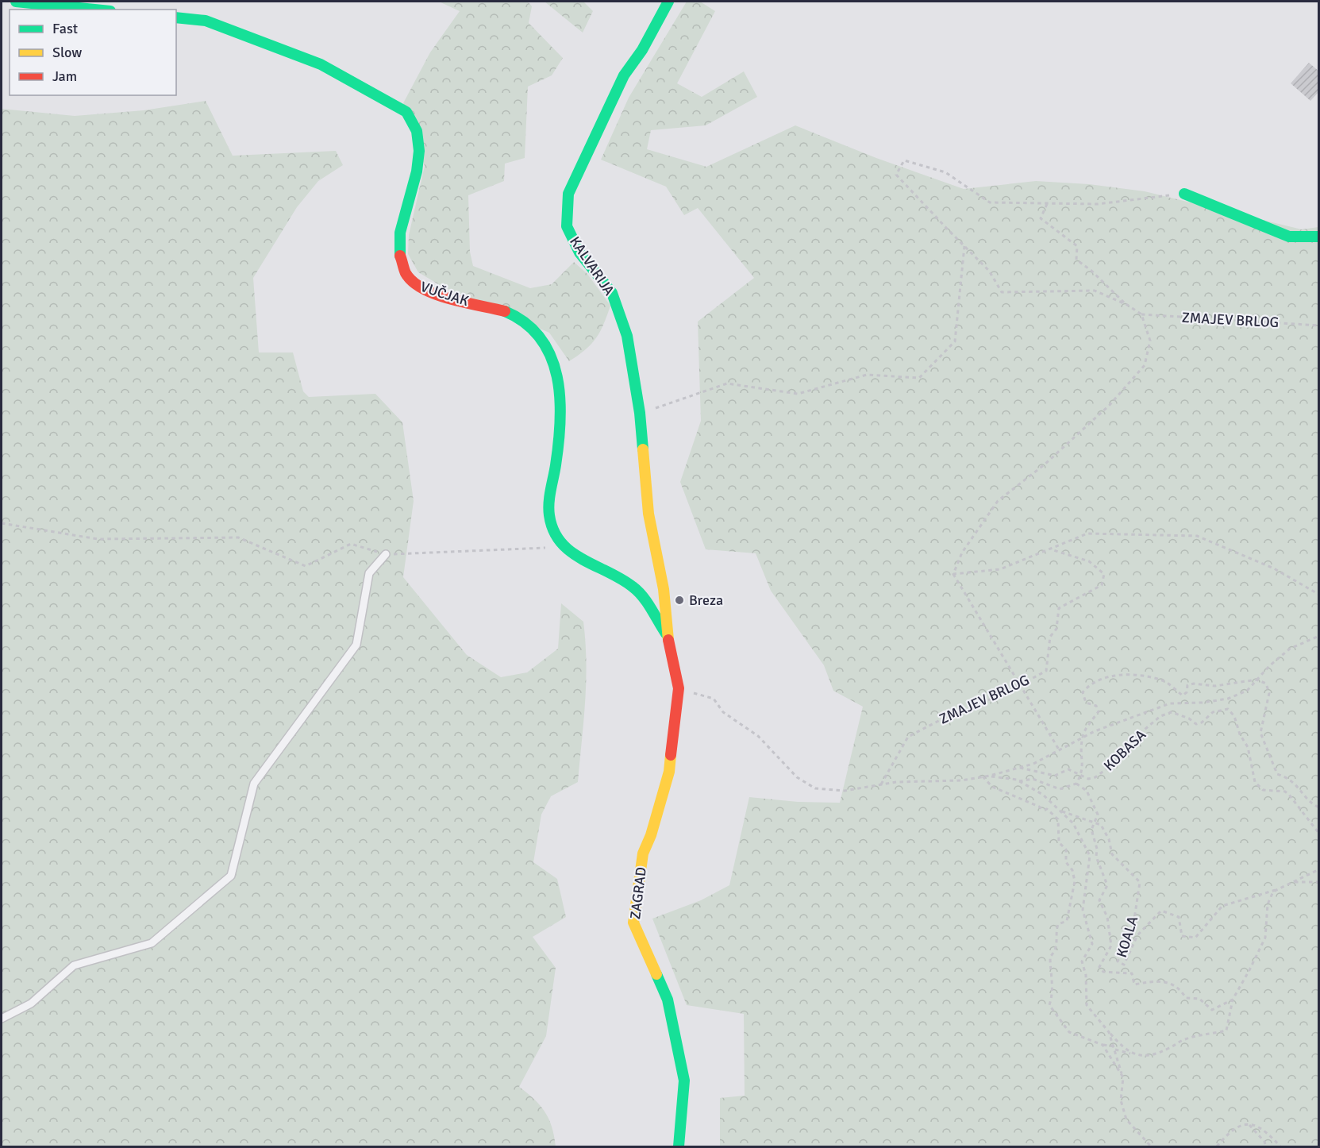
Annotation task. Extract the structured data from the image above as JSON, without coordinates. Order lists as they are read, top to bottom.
{
  "streets": {
    "main road": ["KALVARIJA", "VUČJAK", "ZAGRAD"],
    "path": ["ZMAJEV BRLOG", "KOBASA", "KOALA"]
  },
  "crossings": [
    ["KALVARIJA", "ZAGRAD"]
  ],
  "places": ["Breza"],
  "legend": ["Fast", "Slow", "Jam"]
}
